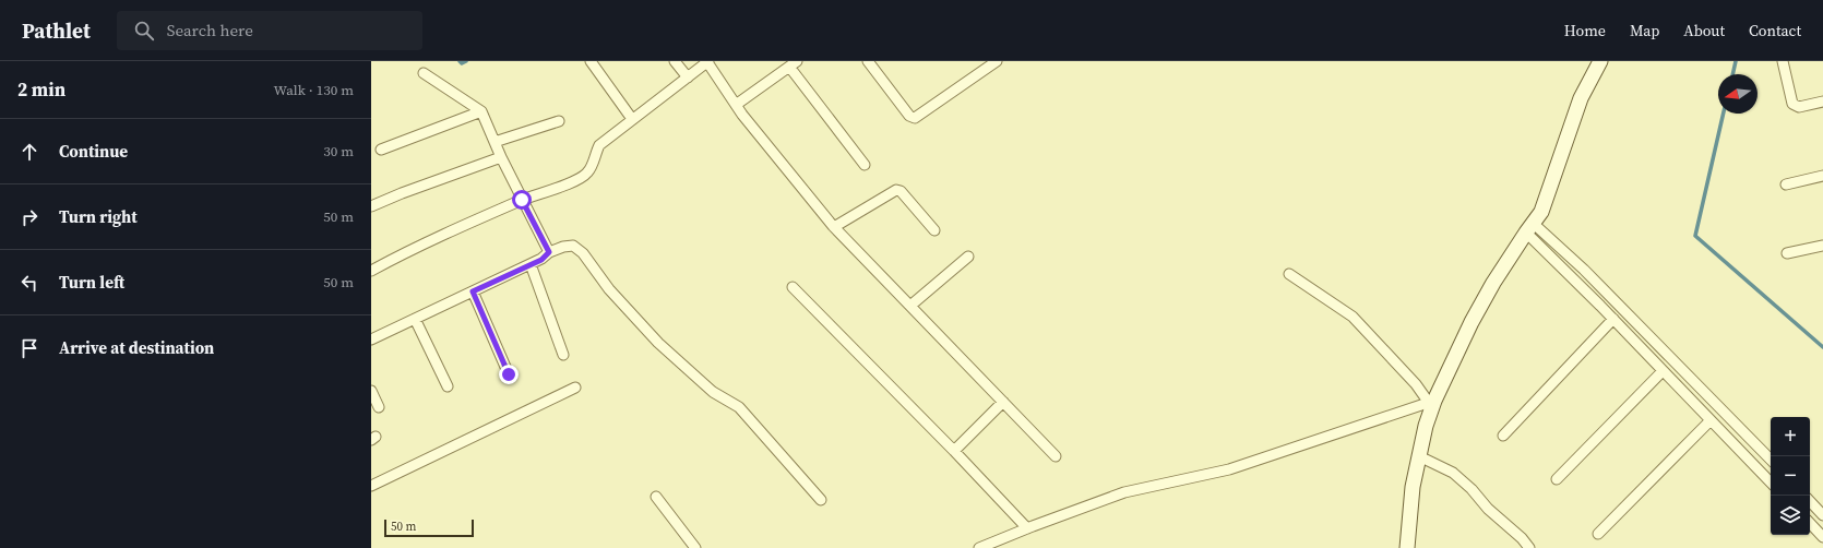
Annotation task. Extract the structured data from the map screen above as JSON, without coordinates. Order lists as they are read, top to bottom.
{
  "scale_bar": "50 m",
  "north": "left",
  "page": {
    "header": "Pathlet",
    "search": "Search here",
    "nav": [
      "Home",
      "Map",
      "About",
      "Contact"
    ],
    "heading": ["2 min", "Walk · 130 m"],
    "list": [
      ["Continue", "30 m"],
      ["Turn right", "50 m"],
      ["Turn left", "50 m"],
      "Arrive at destination"
    ],
    "map_buttons": ["+", "−"],
    "scale": "50 m"
  }
}
